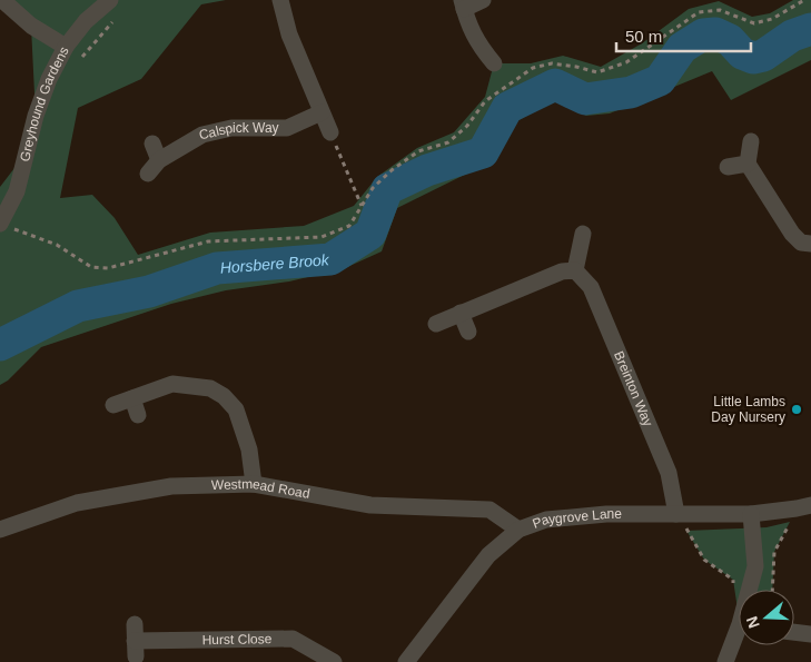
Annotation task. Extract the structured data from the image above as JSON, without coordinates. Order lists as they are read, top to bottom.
{
  "streets": {
    "street": [
      "Greyhound Gardens",
      "Calspick Way",
      "Breinton Way",
      "Westmead Road",
      "Paygrove Lane",
      "Hurst Close"
    ]
  },
  "crossings": [
    ["Breinton Way", "Paygrove Lane"],
    ["Westmead Road", "Paygrove Lane"]
  ],
  "water": ["Horsbere Brook"],
  "places": ["Little Lambs Day Nursery"],
  "scale_bar": "50 m",
  "north": "left"
}
